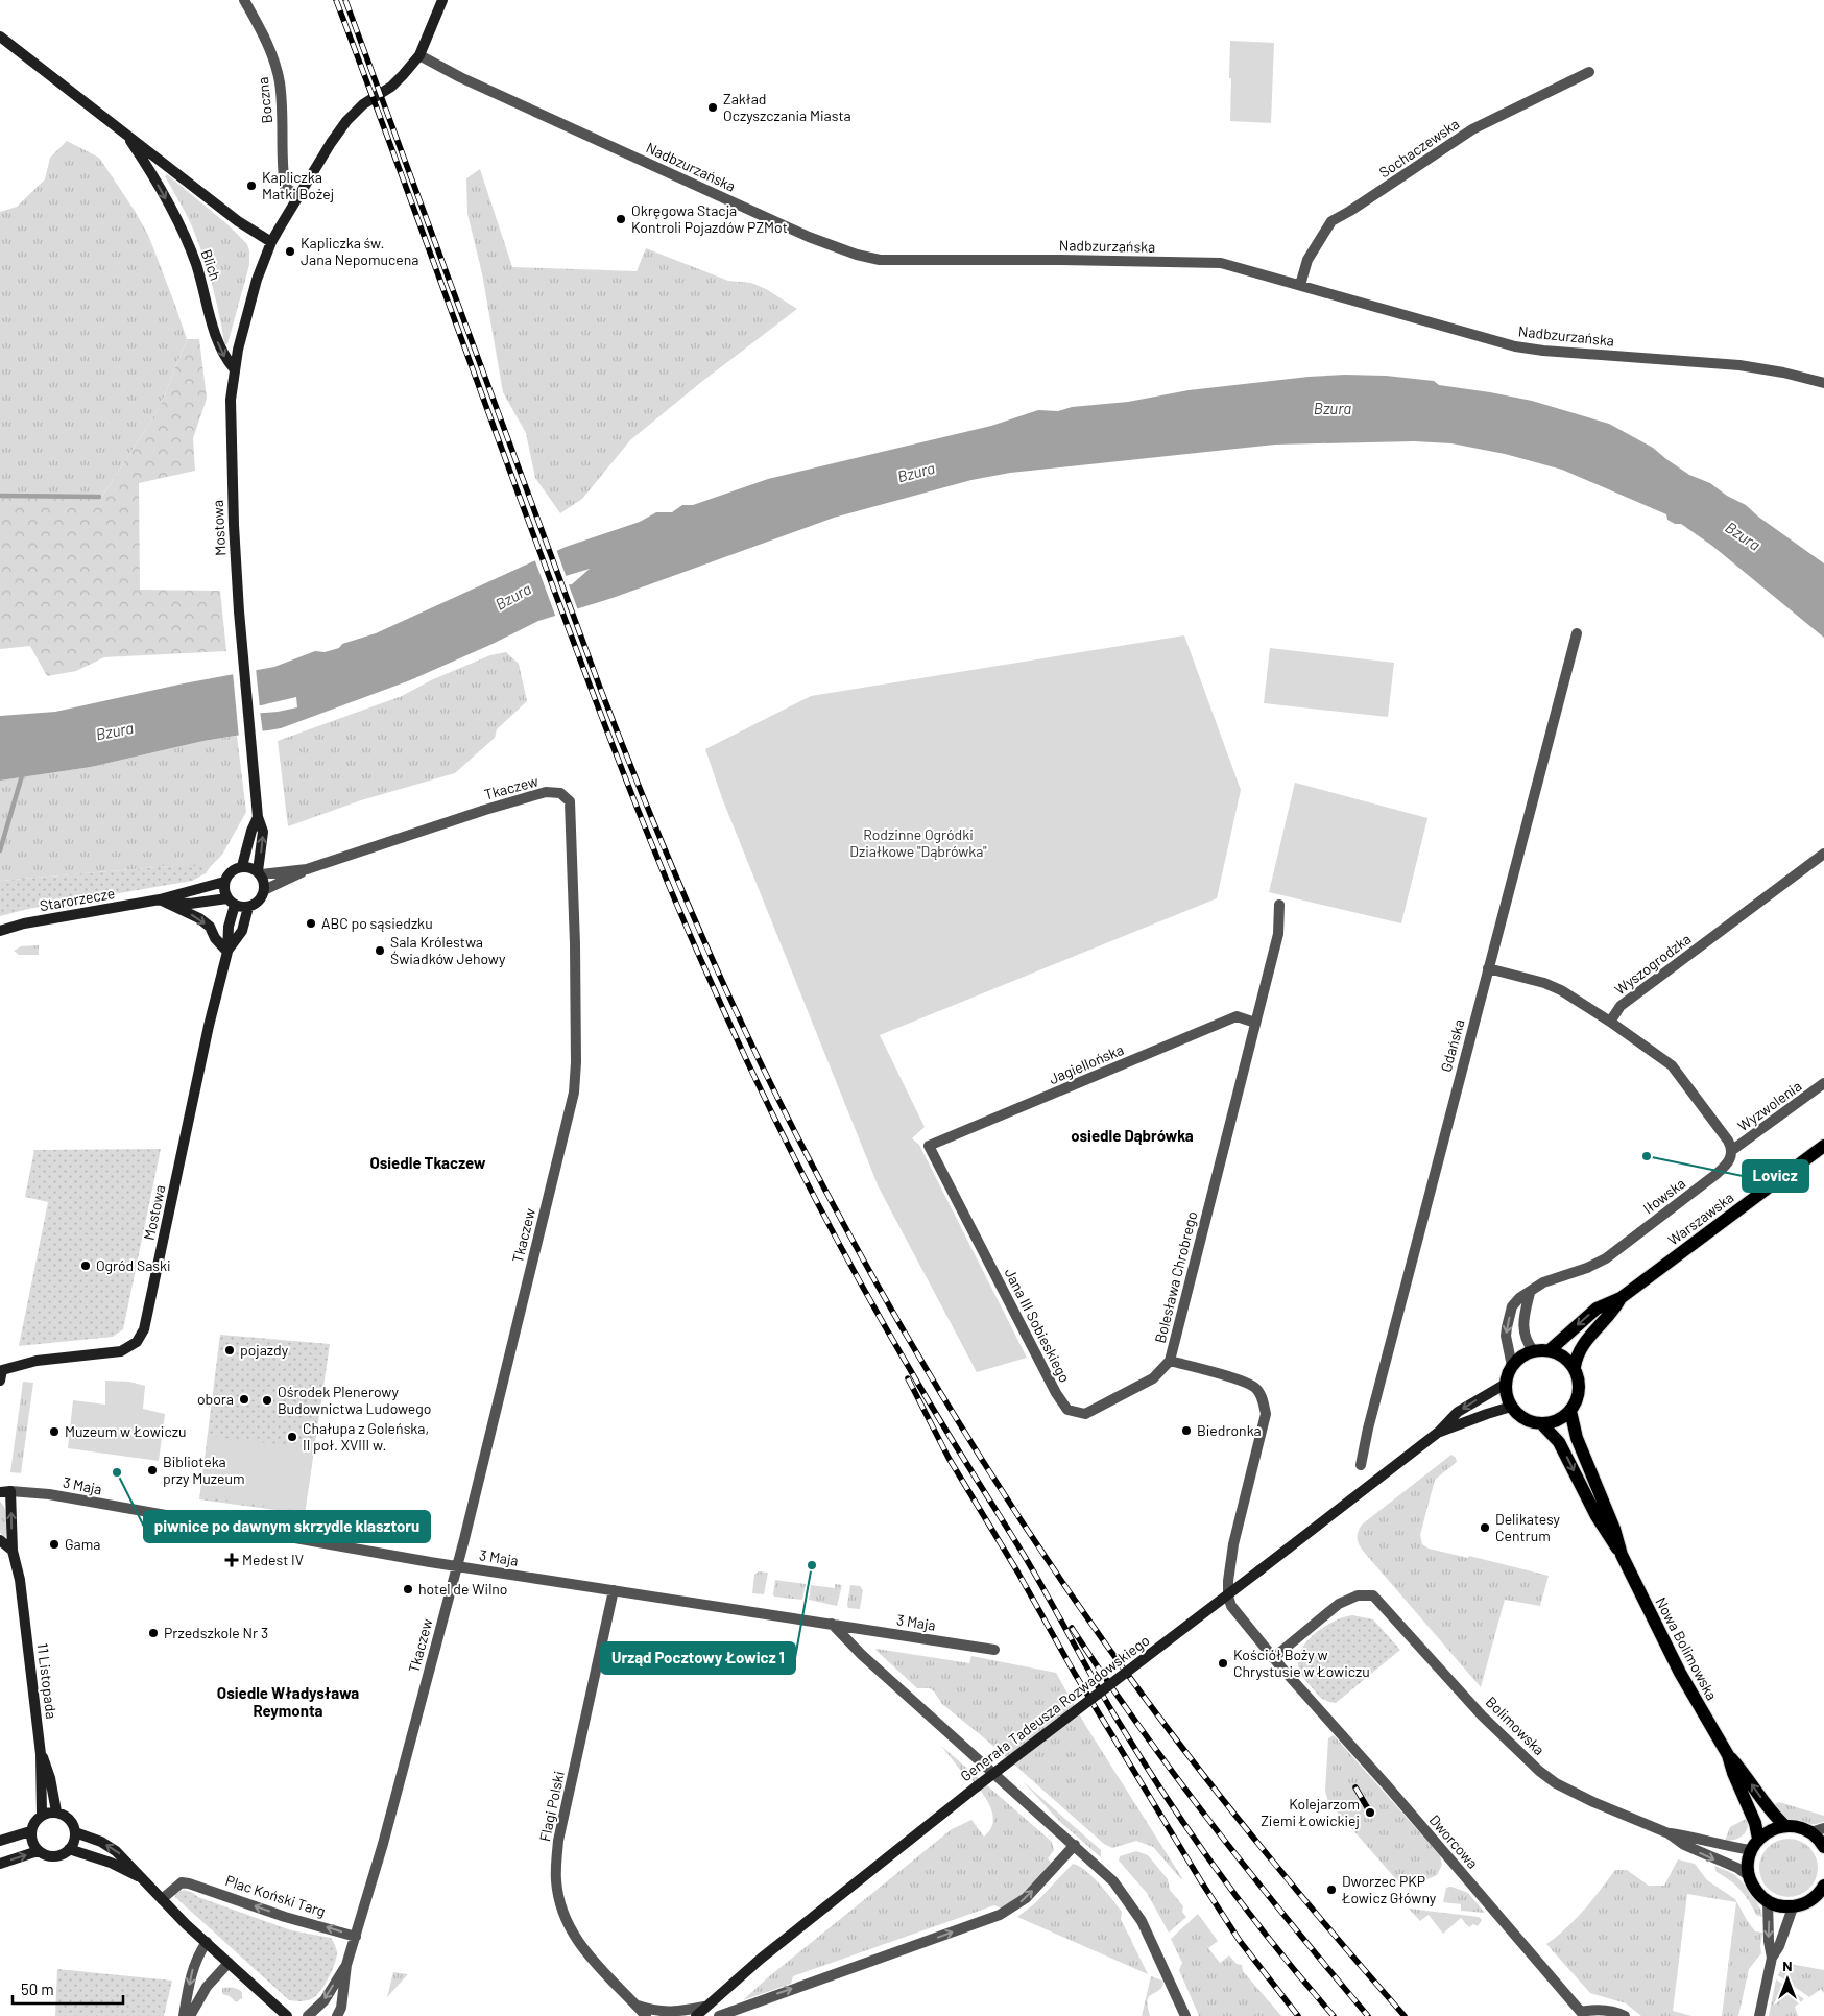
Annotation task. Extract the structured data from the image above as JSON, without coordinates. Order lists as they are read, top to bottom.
{
  "streets": {
    "main road": ["Warszawska", "Nowa Bolimowska"],
    "street": [
      "Boczna",
      "Sochaczewska",
      "Nadbzurzańska",
      "Blich",
      "Mostowa",
      "Tkaczew",
      "Starorzecze",
      "Wyszogrodzka",
      "Gdańska",
      "Jagiellońska",
      "Wyzwolenia",
      "Iłowska",
      "Bolesława Chrobrego",
      "Jana III Sobieskiego",
      "3 Maja",
      "11 Listopada",
      "Generała Tadeusza Rozwadowskiego",
      "Bolimowska",
      "Flagi Polski",
      "Dworcowa",
      "Plac Koński Targ"
    ]
  },
  "crossings": [
    ["Boczna", "Mostowa"],
    ["Sochaczewska", "Nadbzurzańska"],
    ["Nadbzurzańska", "Mostowa"],
    ["Blich", "Mostowa"],
    ["Mostowa", "Tkaczew"],
    ["Mostowa", "Starorzecze"],
    ["Tkaczew", "Starorzecze"],
    ["Tkaczew", "3 Maja"],
    ["Tkaczew", "Plac Koński Targ"],
    ["Jagiellońska", "Bolesława Chrobrego"],
    ["Jagiellońska", "Jana III Sobieskiego"],
    ["Wyzwolenia", "Iłowska"],
    ["Iłowska", "Warszawska"],
    ["Iłowska", "Nowa Bolimowska"],
    ["Iłowska", "Generała Tadeusza Rozwadowskiego"],
    ["Warszawska", "Nowa Bolimowska"],
    ["Warszawska", "Generała Tadeusza Rozwadowskiego"],
    ["Bolesława Chrobrego", "Jana III Sobieskiego"],
    ["Bolesława Chrobrego", "Dworcowa"],
    ["3 Maja", "11 Listopada"],
    ["3 Maja", "Flagi Polski"],
    ["Nowa Bolimowska", "Generała Tadeusza Rozwadowskiego"],
    ["Nowa Bolimowska", "Bolimowska"],
    ["Generała Tadeusza Rozwadowskiego", "Flagi Polski"],
    ["Bolimowska", "Dworcowa"]
  ],
  "one_way": ["Blich", "Plac Koński Targ"],
  "districts": ["osiedle Dąbrówka", "Osiedle Tkaczew", "Osiedle Władysława Reymonta"],
  "water": ["Bzura"],
  "parks": ["Rodzinne Ogródki Działkowe \"Dąbrówka\""],
  "places": {
    "other": [
      "Zakład Oczyszczania Miasta",
      "Kapliczka Matki Bożej",
      "Okręgowa Stacja Kontroli Pojazdów PZMot",
      "Kapliczka św. Jana Nepomucena",
      "ABC po sąsiedzku",
      "Sala Królestwa Świadków Jehowy",
      "Lovicz",
      "Ogród Saski",
      "pojazdy",
      "obora",
      "Ośrodek Plenerowy Budownictwa Ludowego",
      "Biedronka",
      "Muzeum w Łowiczu",
      "Chałupa z Goleńska, II poł. XVIII w.",
      "Biblioteka przy Muzeum",
      "piwnice po dawnym skrzydle klasztoru",
      "Delikatesy Centrum",
      "Gama",
      "Urząd Pocztowy Łowicz 1",
      "hotel de Wilno",
      "Przedszkole Nr 3",
      "Kościół Boży w Chrystusie w Łowiczu",
      "Kolejarzom Ziemi Łowickiej",
      "Dworzec PKP Łowicz Główny"
    ],
    "health": ["Medest IV"]
  },
  "scale_bar": "50 m",
  "north": "top"
}
